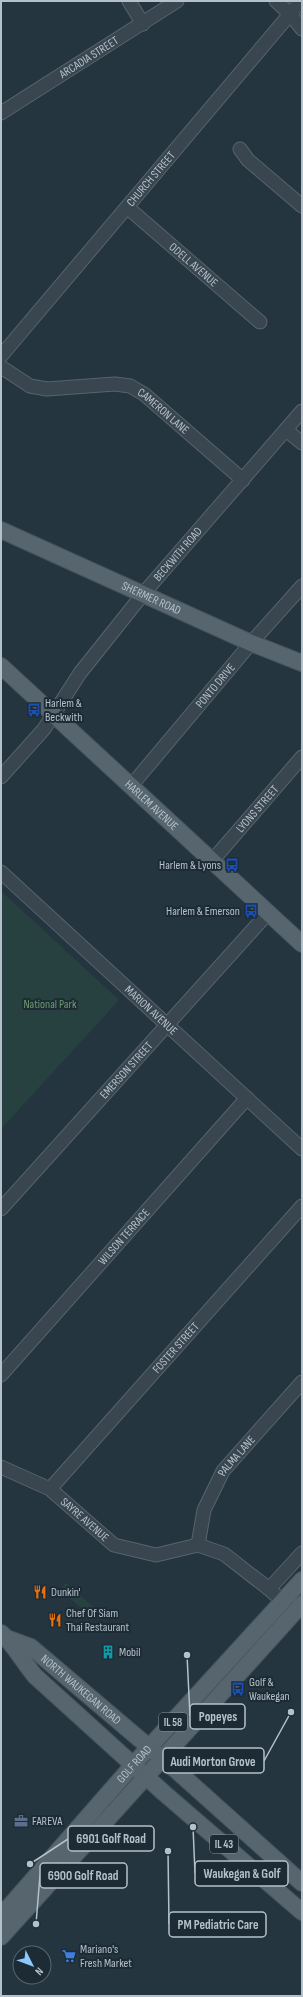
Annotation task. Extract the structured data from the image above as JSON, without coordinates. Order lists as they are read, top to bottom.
{
  "streets": {
    "main road": [
      "SHERMER ROAD",
      "HARLEM AVENUE",
      "NORTH WAUKEGAN ROAD",
      "IL 58",
      "GOLF ROAD",
      "IL 43"
    ],
    "street": [
      "ARCADIA STREET",
      "CHURCH STREET",
      "ODELL AVENUE",
      "CAMERON LANE",
      "BECKWITH ROAD",
      "PONTO DRIVE",
      "LYONS STREET",
      "MARION AVENUE",
      "EMERSON STREET",
      "WILSON TERRACE",
      "FOSTER STREET",
      "PALMA LANE",
      "SAYRE AVENUE"
    ]
  },
  "crossings": [
    ["CHURCH STREET", "ODELL AVENUE"],
    ["CAMERON LANE", "BECKWITH ROAD"],
    ["BECKWITH ROAD", "SHERMER ROAD"],
    ["BECKWITH ROAD", "HARLEM AVENUE"],
    ["SHERMER ROAD", "PONTO DRIVE"],
    ["PONTO DRIVE", "HARLEM AVENUE"],
    ["HARLEM AVENUE", "LYONS STREET"],
    ["HARLEM AVENUE", "EMERSON STREET"],
    ["MARION AVENUE", "EMERSON STREET"],
    ["MARION AVENUE", "WILSON TERRACE"],
    ["FOSTER STREET", "SAYRE AVENUE"],
    ["PALMA LANE", "SAYRE AVENUE"],
    ["NORTH WAUKEGAN ROAD", "GOLF ROAD"],
    ["NORTH WAUKEGAN ROAD", "IL 43"],
    ["GOLF ROAD", "IL 43"]
  ],
  "parks": ["National Park"],
  "places": {
    "bus stop": [
      "Harlem & Beckwith",
      "Harlem & Lyons",
      "Harlem & Emerson",
      "Golf & Waukegan"
    ],
    "restaurant": ["Dunkin'", "Chef Of Siam Thai Restaurant"],
    "building": ["Mobil"],
    "other": [
      "Popeyes",
      "Audi Morton Grove",
      "Waukegan & Golf",
      "PM Pediatric Care",
      "6901 Golf Road",
      "6900 Golf Road"
    ],
    "office": ["FAREVA"],
    "supermarket": ["Mariano's Fresh Market"]
  },
  "north": "bottom right"
}
